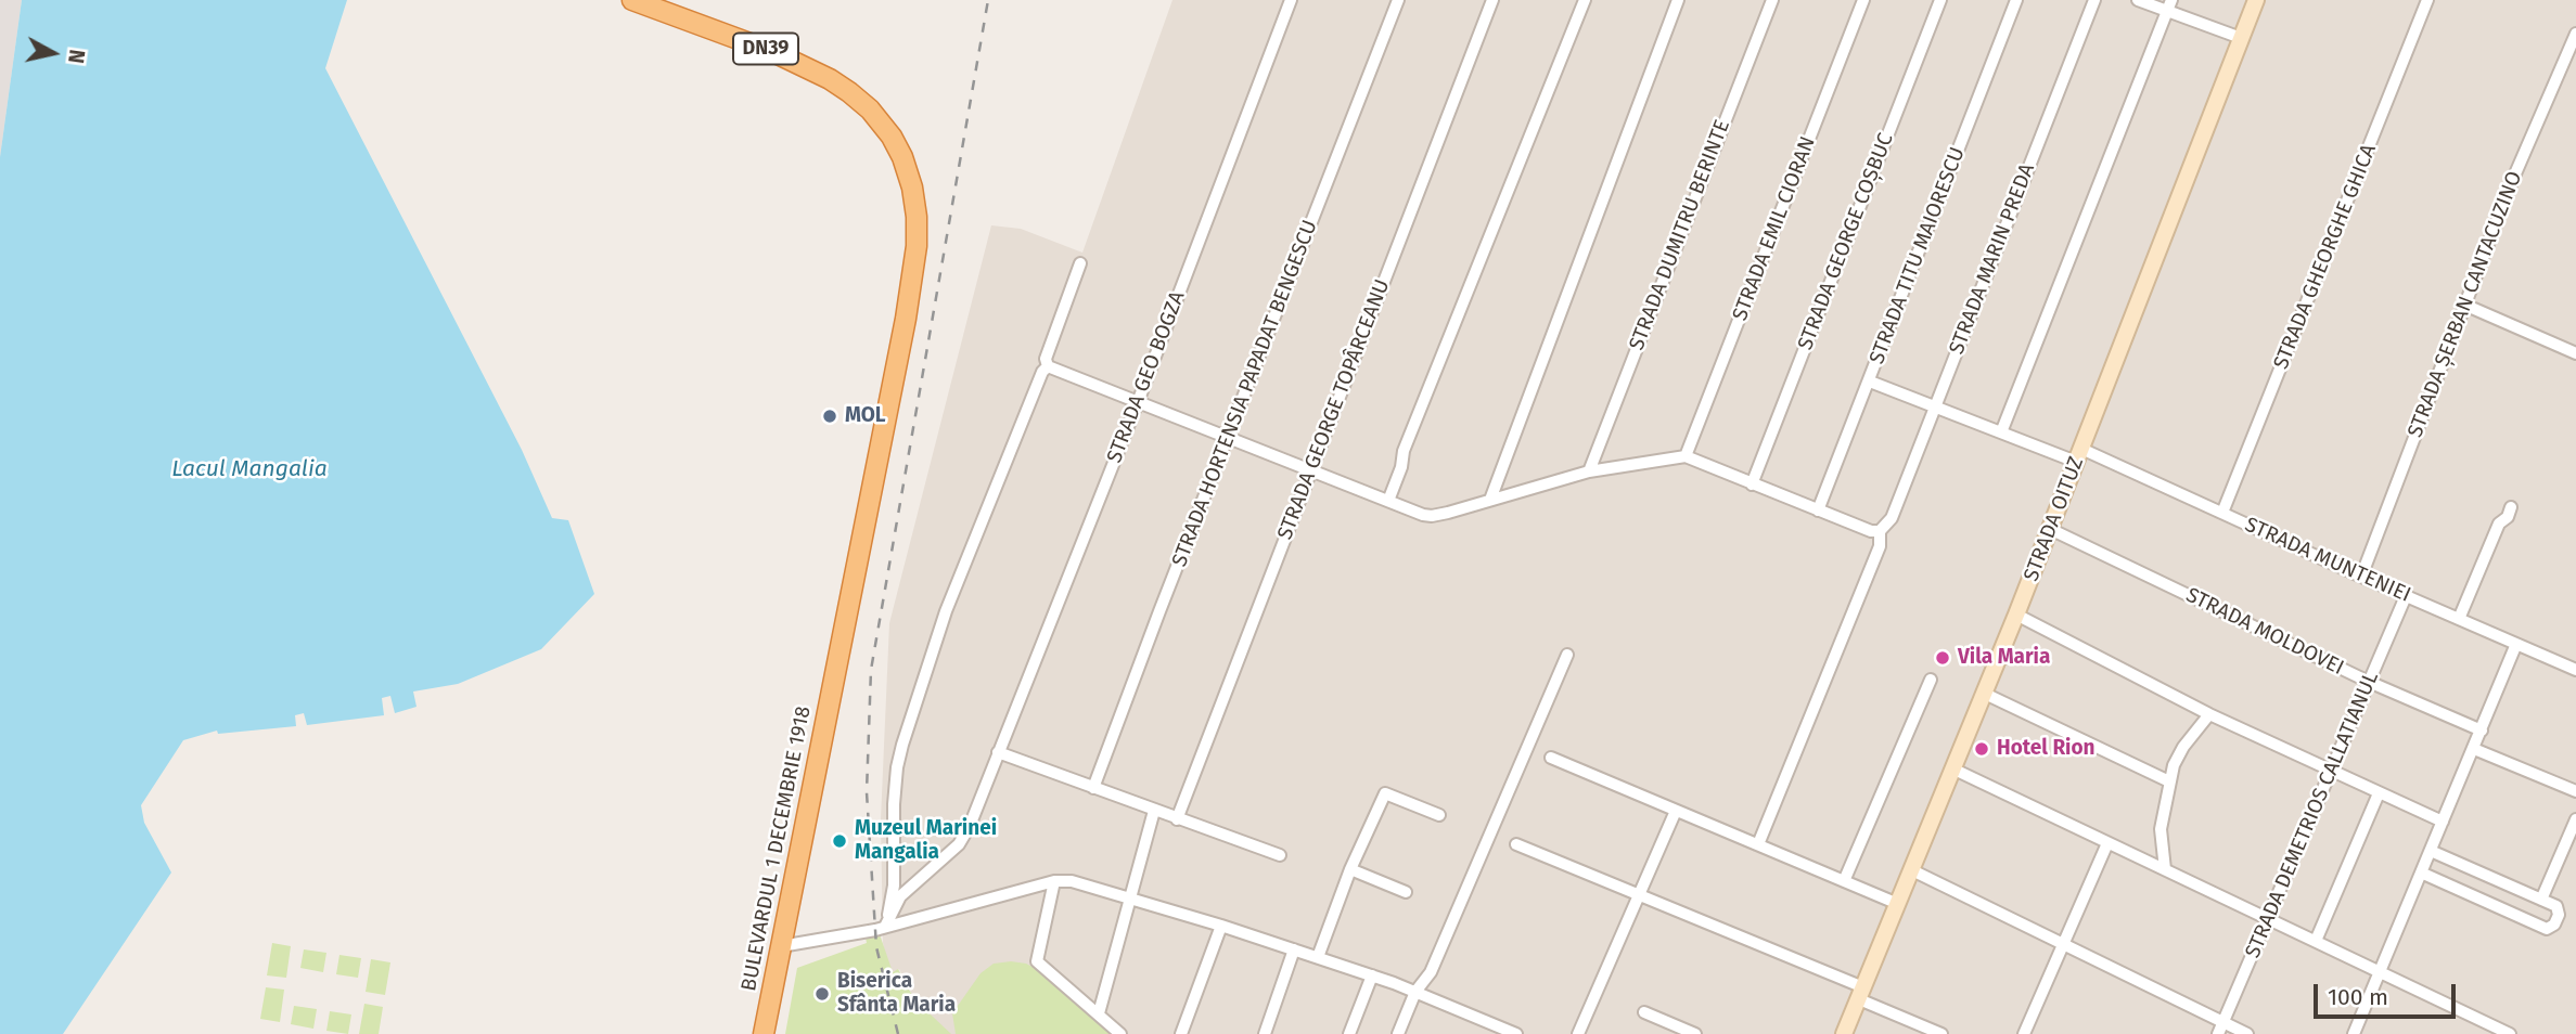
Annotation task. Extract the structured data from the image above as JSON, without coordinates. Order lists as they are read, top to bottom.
{
  "streets": {
    "highway": ["DN39", "BULEVARDUL 1 DECEMBRIE 1918"],
    "main road": ["STRADA OITUZ"],
    "street": [
      "STRADA EMIL CIORAN",
      "STRADA DUMITRU BERINTE",
      "STRADA GEORGE COȘBUC",
      "STRADA TITU MAIORESCU",
      "STRADA GHEORGHE GHICA",
      "STRADA MARIN PREDA",
      "STRADA ȘERBAN CANTACUZINO",
      "STRADA GEO BOGZA",
      "STRADA HORTENSIA PAPADAT BENGESCU",
      "STRADA GEORGE TOPÂRCEANU",
      "STRADA MUNTENIEI",
      "STRADA MOLDOVEI",
      "STRADA DEMETRIOS CALLATIANUL"
    ]
  },
  "crossings": [
    ["STRADA TITU MAIORESCU", "STRADA MUNTENIEI"],
    ["STRADA GHEORGHE GHICA", "STRADA MUNTENIEI"],
    ["STRADA MARIN PREDA", "STRADA MUNTENIEI"],
    ["STRADA ȘERBAN CANTACUZINO", "STRADA MUNTENIEI"],
    ["STRADA OITUZ", "STRADA MUNTENIEI"],
    ["STRADA OITUZ", "STRADA MOLDOVEI"],
    ["STRADA MUNTENIEI", "STRADA DEMETRIOS CALLATIANUL"],
    ["STRADA MOLDOVEI", "STRADA DEMETRIOS CALLATIANUL"]
  ],
  "water": ["Lacul Mangalia"],
  "places": [
    "MOL",
    "Vila Maria",
    "Hotel Rion",
    "Muzeul Marinei Mangalia",
    "Biserica Sfânta Maria"
  ],
  "scale_bar": "100 m",
  "north": "right"
}
